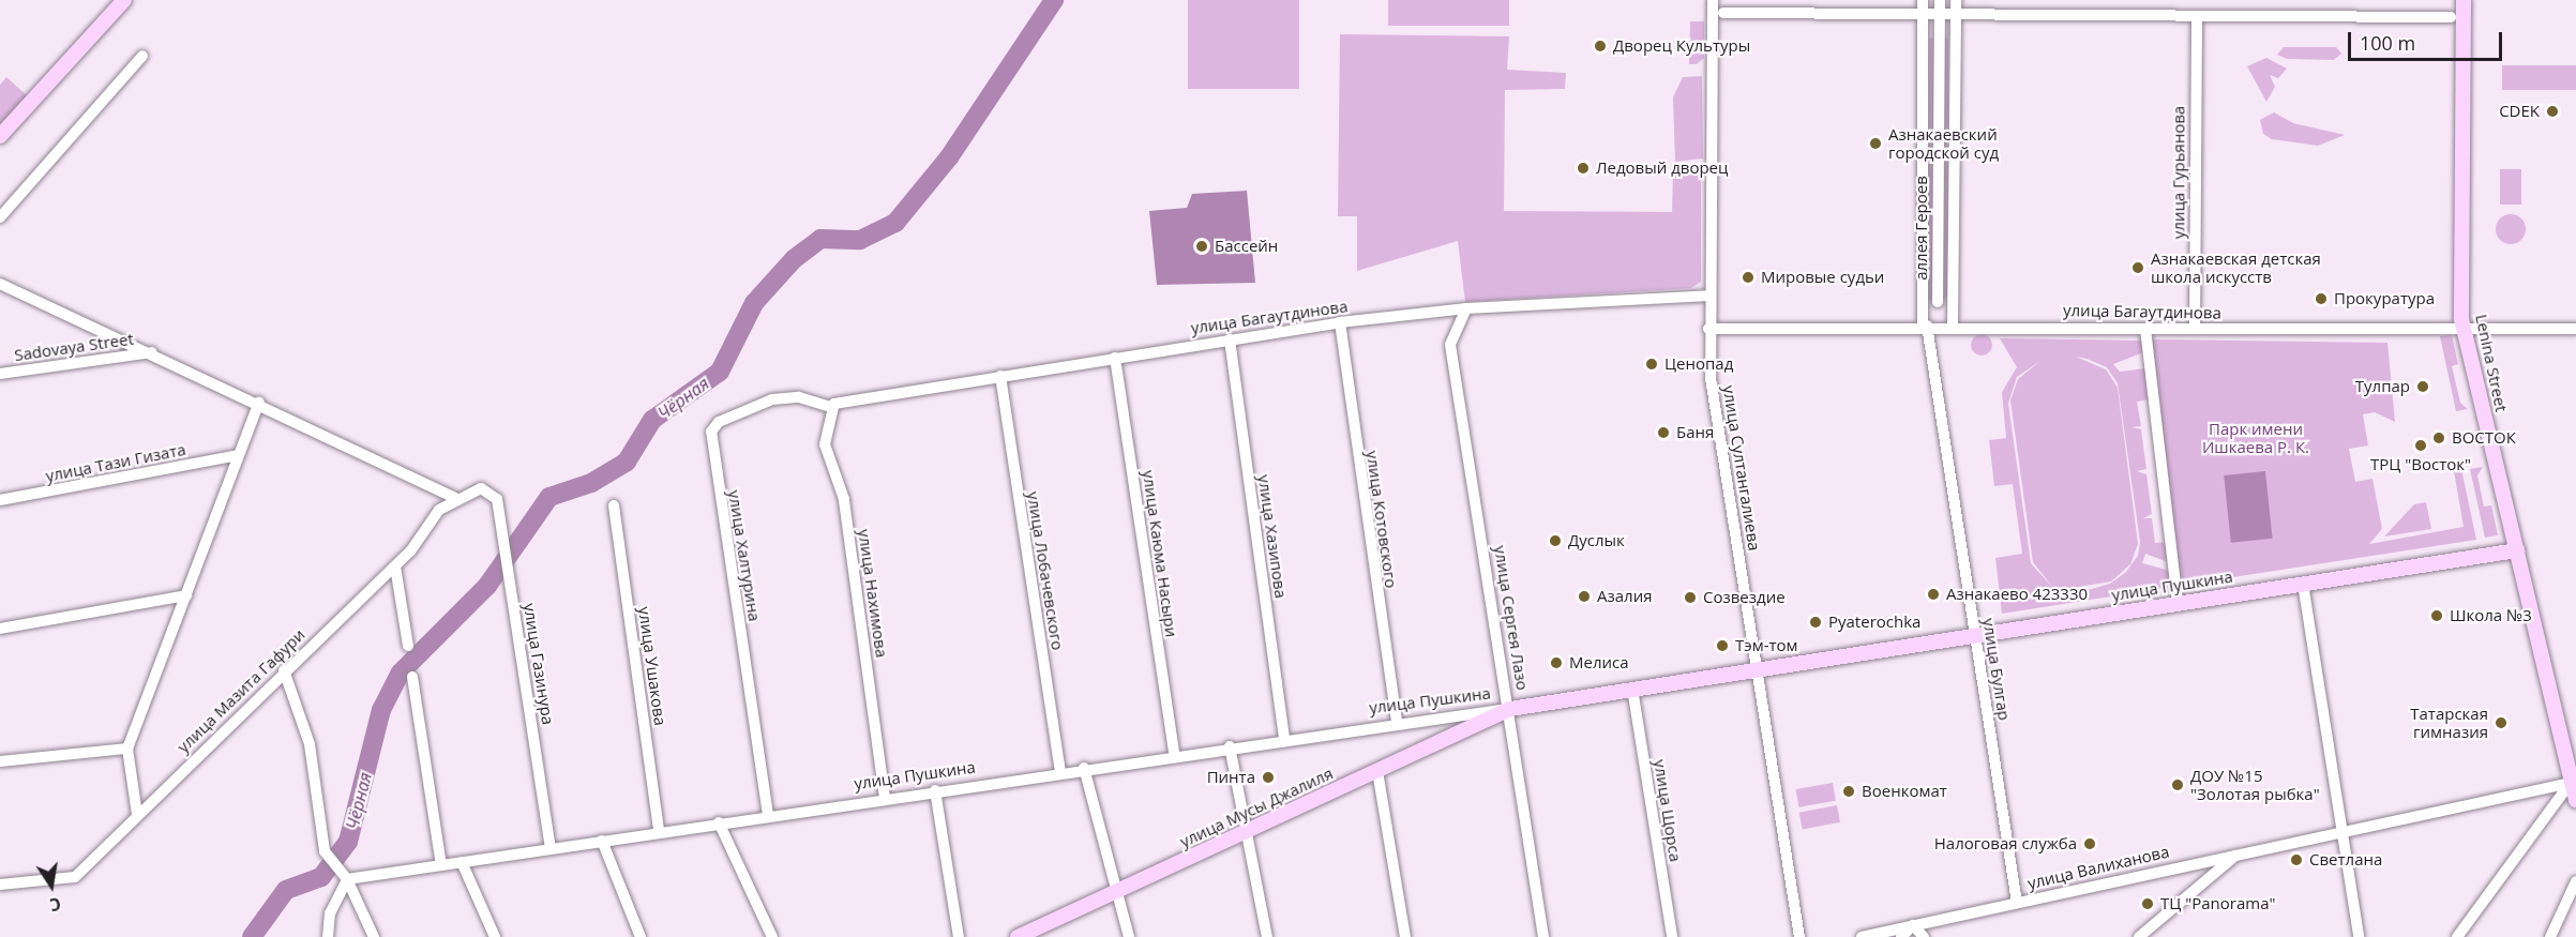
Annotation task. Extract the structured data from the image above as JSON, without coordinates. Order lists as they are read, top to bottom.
{
  "streets": {
    "main road": ["Lenina Street", "улица Пушкина", "улица Мусы Джалиля"],
    "street": [
      "улица Гурьянова",
      "аллея Героев",
      "улица Багаутдинова",
      "Sadovaya Street",
      "улица Тази Гизата",
      "улица Султангалиева",
      "улица Котовского",
      "улица Хазипова",
      "улица Каюма Насыри",
      "улица Халтурина",
      "улица Лобачевского",
      "улица Нахимова",
      "улица Сергея Лазо",
      "улица Газинура",
      "улица Ушакова",
      "улица Булгар",
      "улица Мазита Гафури",
      "улица Щорса",
      "улица Валиханова"
    ]
  },
  "crossings": [
    ["улица Гурьянова", "улица Багаутдинова"],
    ["улица Багаутдинова", "Lenina Street"],
    ["улица Багаутдинова", "улица Султангалиева"],
    ["улица Багаутдинова", "улица Котовского"],
    ["улица Багаутдинова", "улица Хазипова"],
    ["улица Багаутдинова", "улица Каюма Насыри"],
    ["улица Багаутдинова", "улица Халтурина"],
    ["улица Багаутдинова", "улица Лобачевского"],
    ["улица Багаутдинова", "улица Нахимова"],
    ["улица Багаутдинова", "улица Сергея Лазо"],
    ["улица Багаутдинова", "улица Булгар"],
    ["Lenina Street", "улица Пушкина"],
    ["Lenina Street", "улица Валиханова"],
    ["улица Султангалиева", "улица Пушкина"],
    ["улица Котовского", "улица Пушкина"],
    ["улица Хазипова", "улица Пушкина"],
    ["улица Каюма Насыри", "улица Пушкина"],
    ["улица Халтурина", "улица Пушкина"],
    ["улица Халтурина", "улица Нахимова"],
    ["улица Лобачевского", "улица Пушкина"],
    ["улица Пушкина", "улица Нахимова"],
    ["улица Пушкина", "улица Сергея Лазо"],
    ["улица Пушкина", "улица Газинура"],
    ["улица Пушкина", "улица Ушакова"],
    ["улица Пушкина", "улица Булгар"],
    ["улица Пушкина", "улица Мусы Джалиля"],
    ["улица Пушкина", "улица Щорса"],
    ["улица Сергея Лазо", "улица Мусы Джалиля"],
    ["улица Газинура", "улица Мазита Гафури"],
    ["улица Булгар", "улица Валиханова"]
  ],
  "water": ["Чёрная"],
  "parks": ["Парк имени Ишкаева Р. К."],
  "places": [
    "Дворец Культуры",
    "CDEK",
    "Азнакаевский городской суд",
    "Ледовый дворец",
    "Бассейн",
    "Азнакаевская детская школа искусств",
    "Мировые судьи",
    "Прокуратура",
    "Ценопад",
    "Тулпар",
    "Баня",
    "ВОСТОК",
    "ТРЦ \"Восток\"",
    "Дуслык",
    "Азнакаево 423330",
    "Азалия",
    "Созвездие",
    "Школа №3",
    "Pyaterochka",
    "Тэм-том",
    "Мелиса",
    "Татарская гимназия",
    "Пинта",
    "ДОУ №15 \"Золотая рыбка\"",
    "Военкомат",
    "Налоговая служба",
    "Светлана",
    "ТЦ \"Panorama\""
  ],
  "scale_bar": "100 m",
  "north": "bottom"
}
